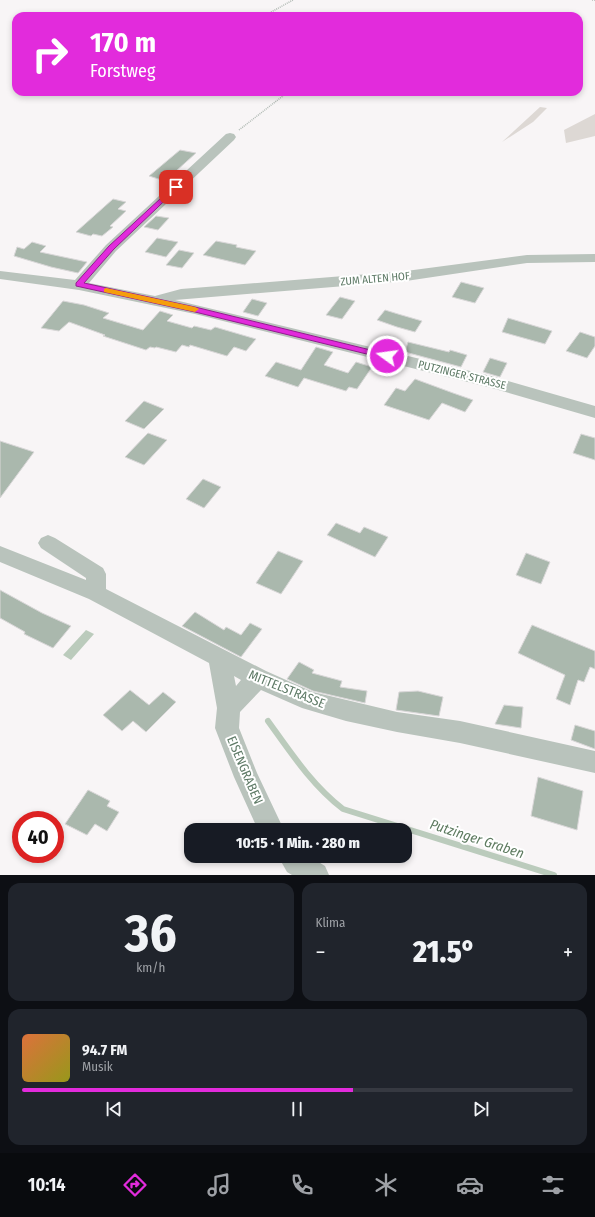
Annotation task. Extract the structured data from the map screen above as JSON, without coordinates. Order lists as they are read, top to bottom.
{
  "streets": {
    "street": [
      "ZUM ALTEN HOF",
      "PUTZINGER STRASSE",
      "MITTELSTRASSE",
      "EISENGRABEN"
    ]
  },
  "crossings": [
    ["ZUM ALTEN HOF", "PUTZINGER STRASSE"],
    ["MITTELSTRASSE", "EISENGRABEN"]
  ],
  "water": ["Putzinger Graben"],
  "page": {
    "turn": ["170 m", "Forstweg"],
    "limit": "40",
    "trip": "10:15 · 1 Min. · 280 m",
    "tile": [
      ["36", "km/h"],
      "Klima"
    ],
    "heat": ["−", "21.5°", "+"],
    "song": ["94.7 FM", "Musik"],
    "tabs": "10:14"
  }
}
